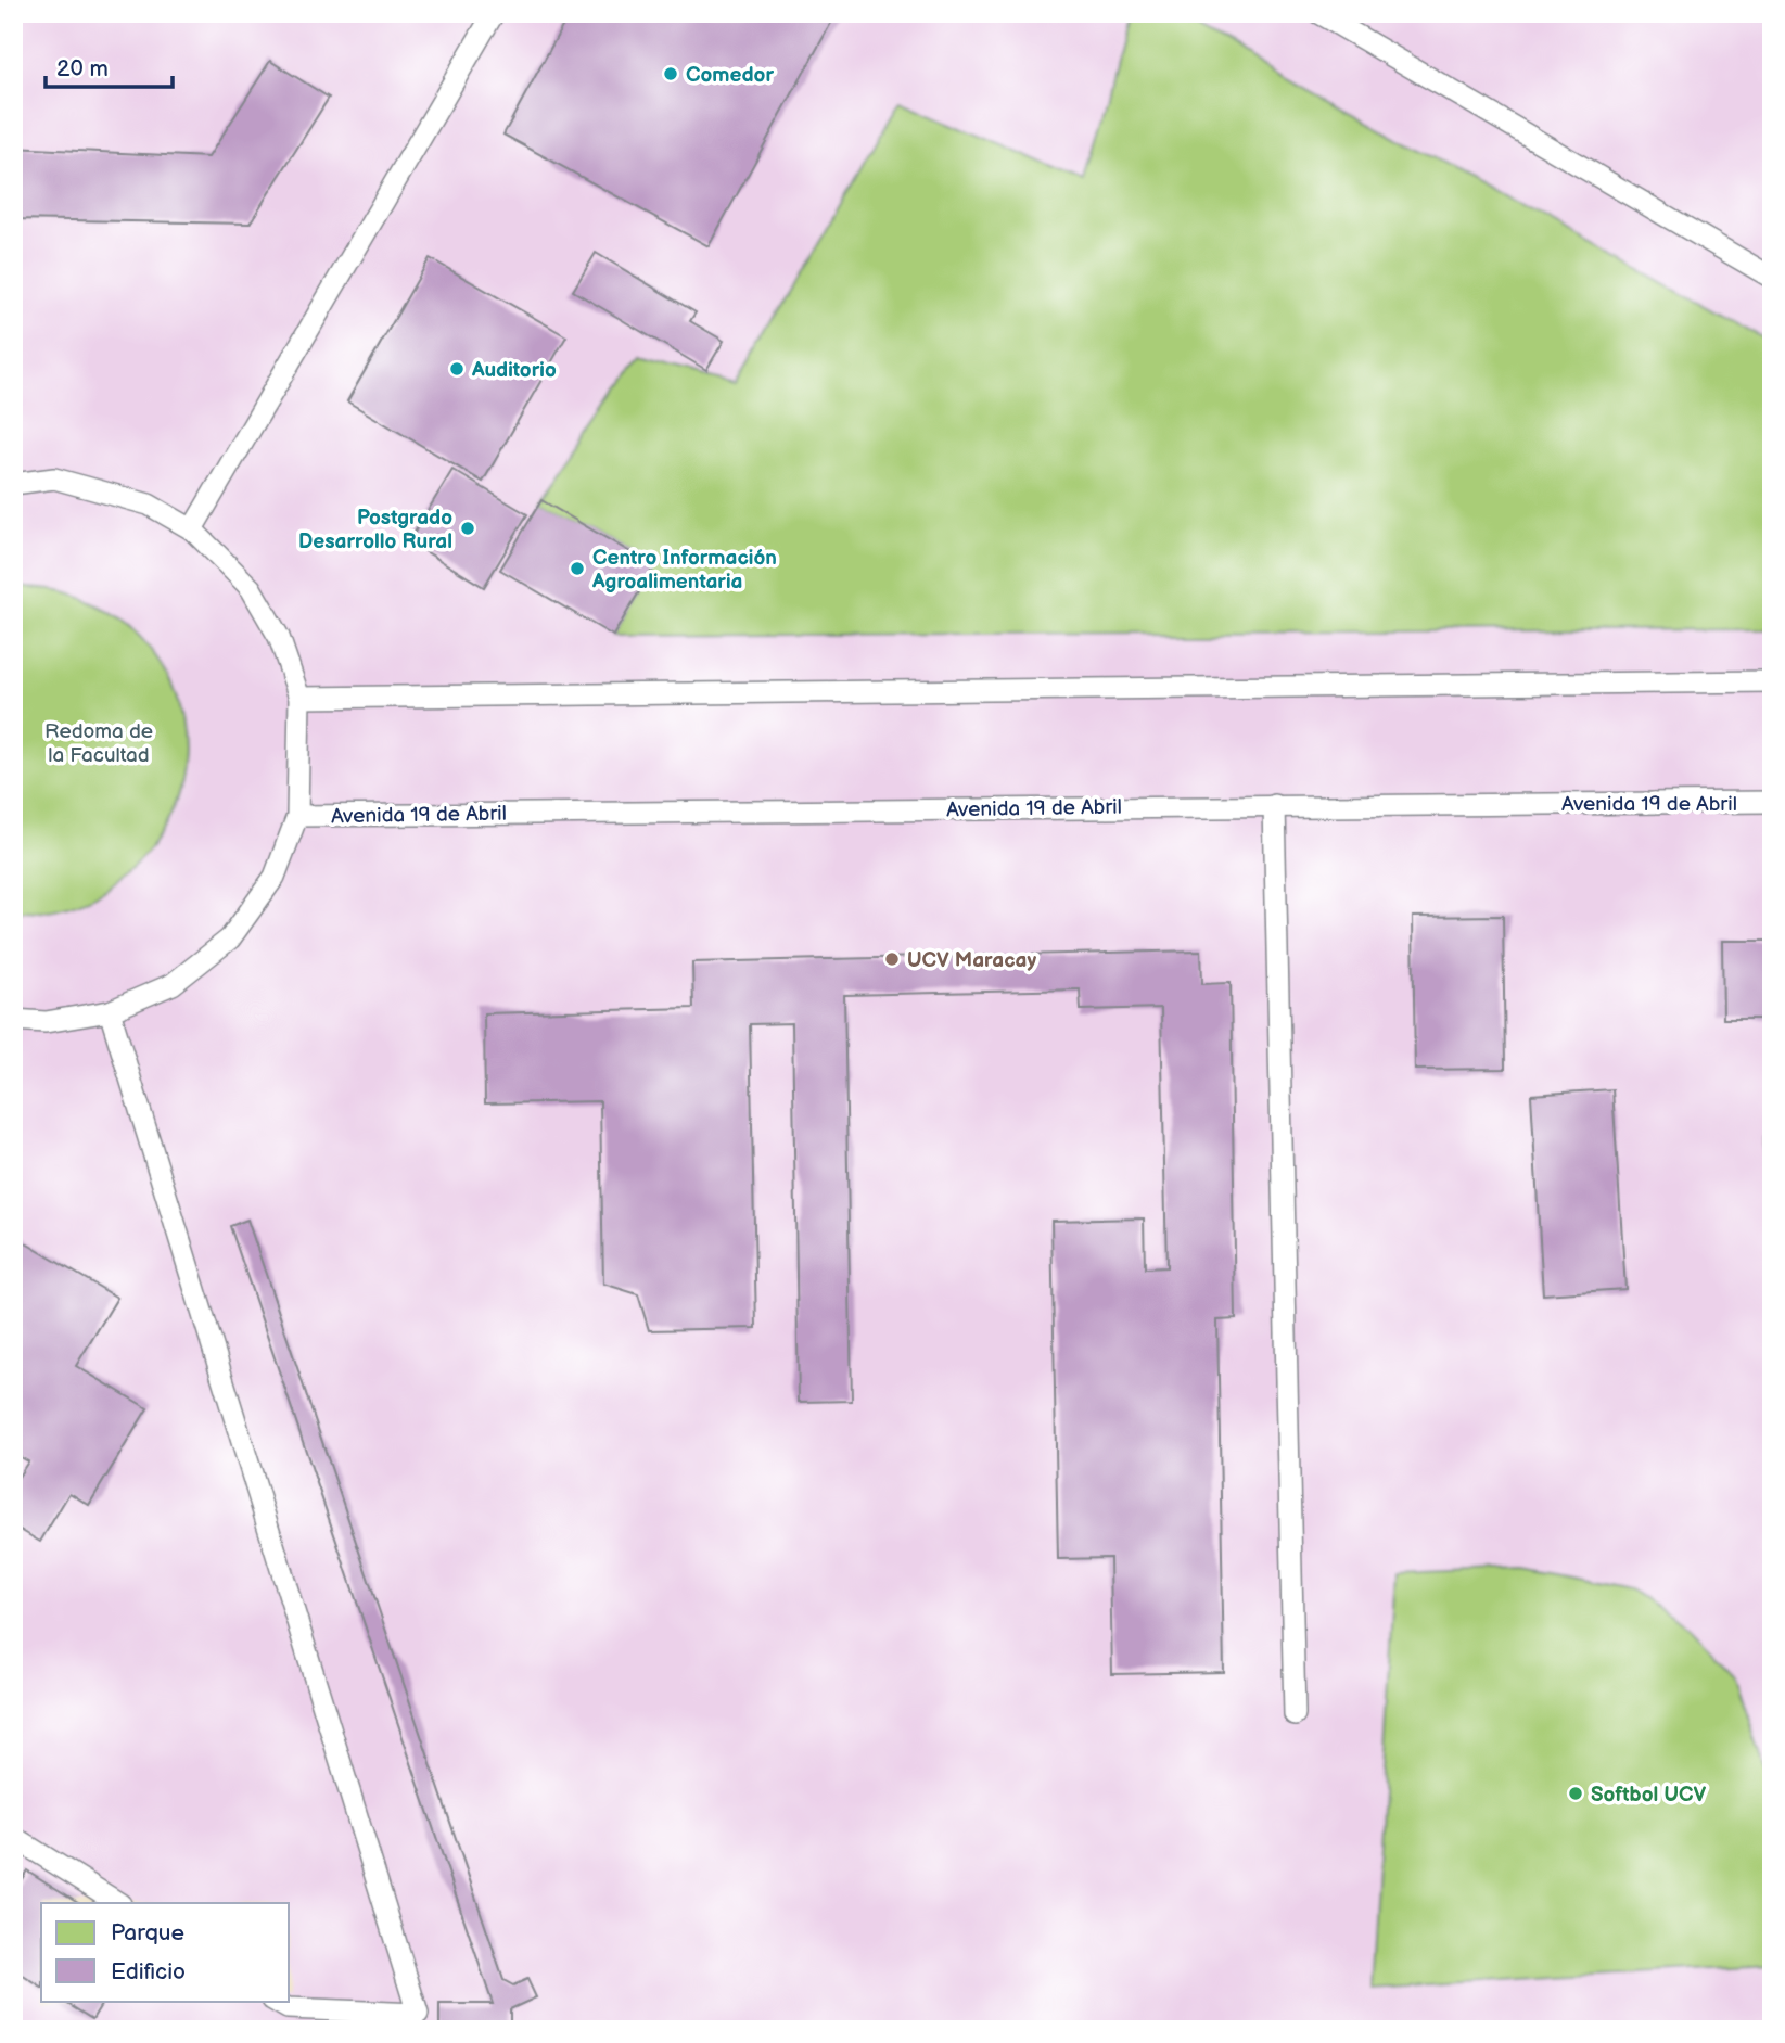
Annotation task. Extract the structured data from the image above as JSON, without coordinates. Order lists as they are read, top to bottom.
{
  "streets": {
    "lane": ["Avenida 19 de Abril"]
  },
  "parks": ["Redoma de la Facultad"],
  "places": [
    "Comedor",
    "Auditorio",
    "Postgrado Desarrollo Rural",
    "Centro Información Agroalimentaria",
    "UCV Maracay",
    "Softbol UCV"
  ],
  "legend": ["Parque", "Edificio"],
  "scale_bar": "20 m"
}
